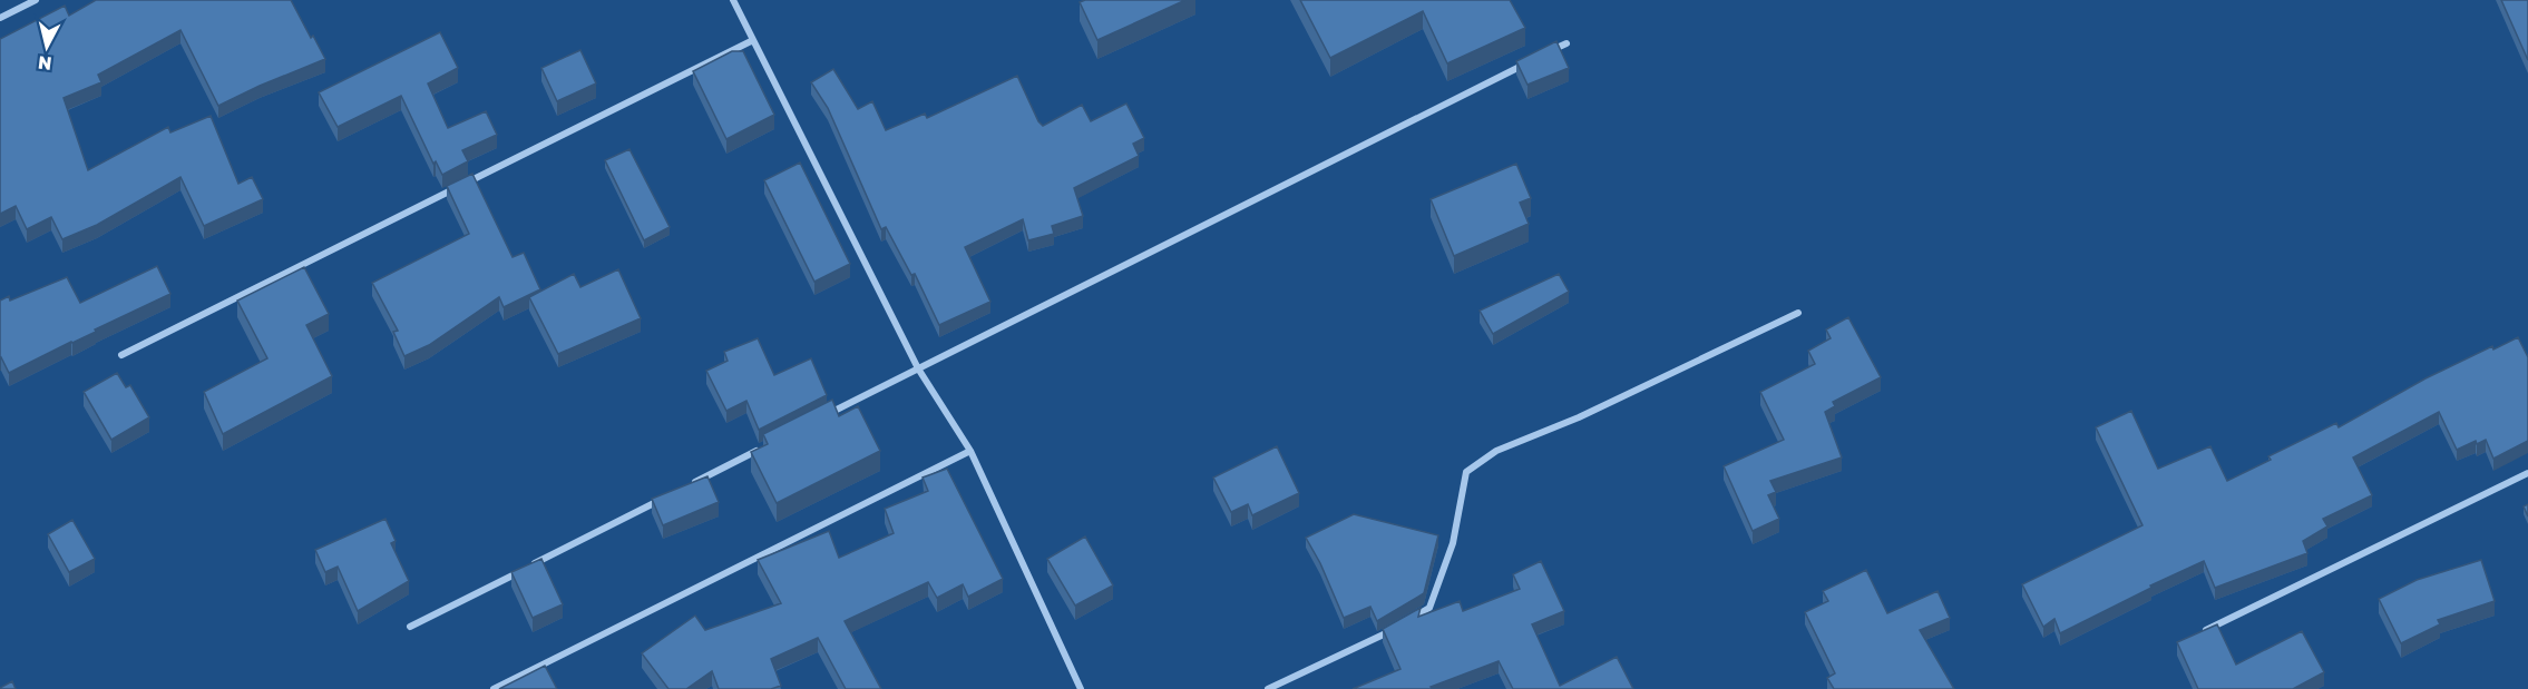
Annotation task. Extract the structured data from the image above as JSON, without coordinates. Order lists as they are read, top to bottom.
{
  "north": "bottom"
}
